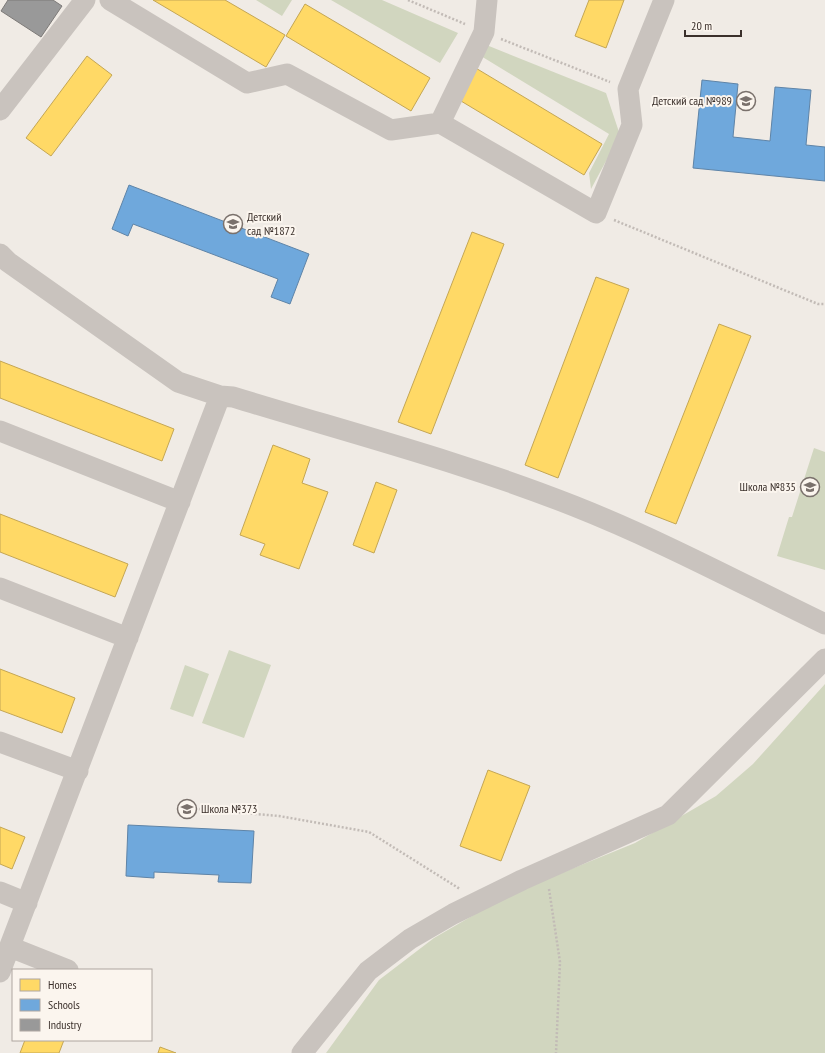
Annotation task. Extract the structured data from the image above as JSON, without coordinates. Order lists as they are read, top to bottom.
{
  "places": {
    "school or university": [
      "Детский сад №989",
      "Детский сад №1872",
      "Школа №835",
      "Школа №373"
    ]
  },
  "legend": ["Homes", "Schools", "Industry"],
  "scale_bar": "20 m"
}
